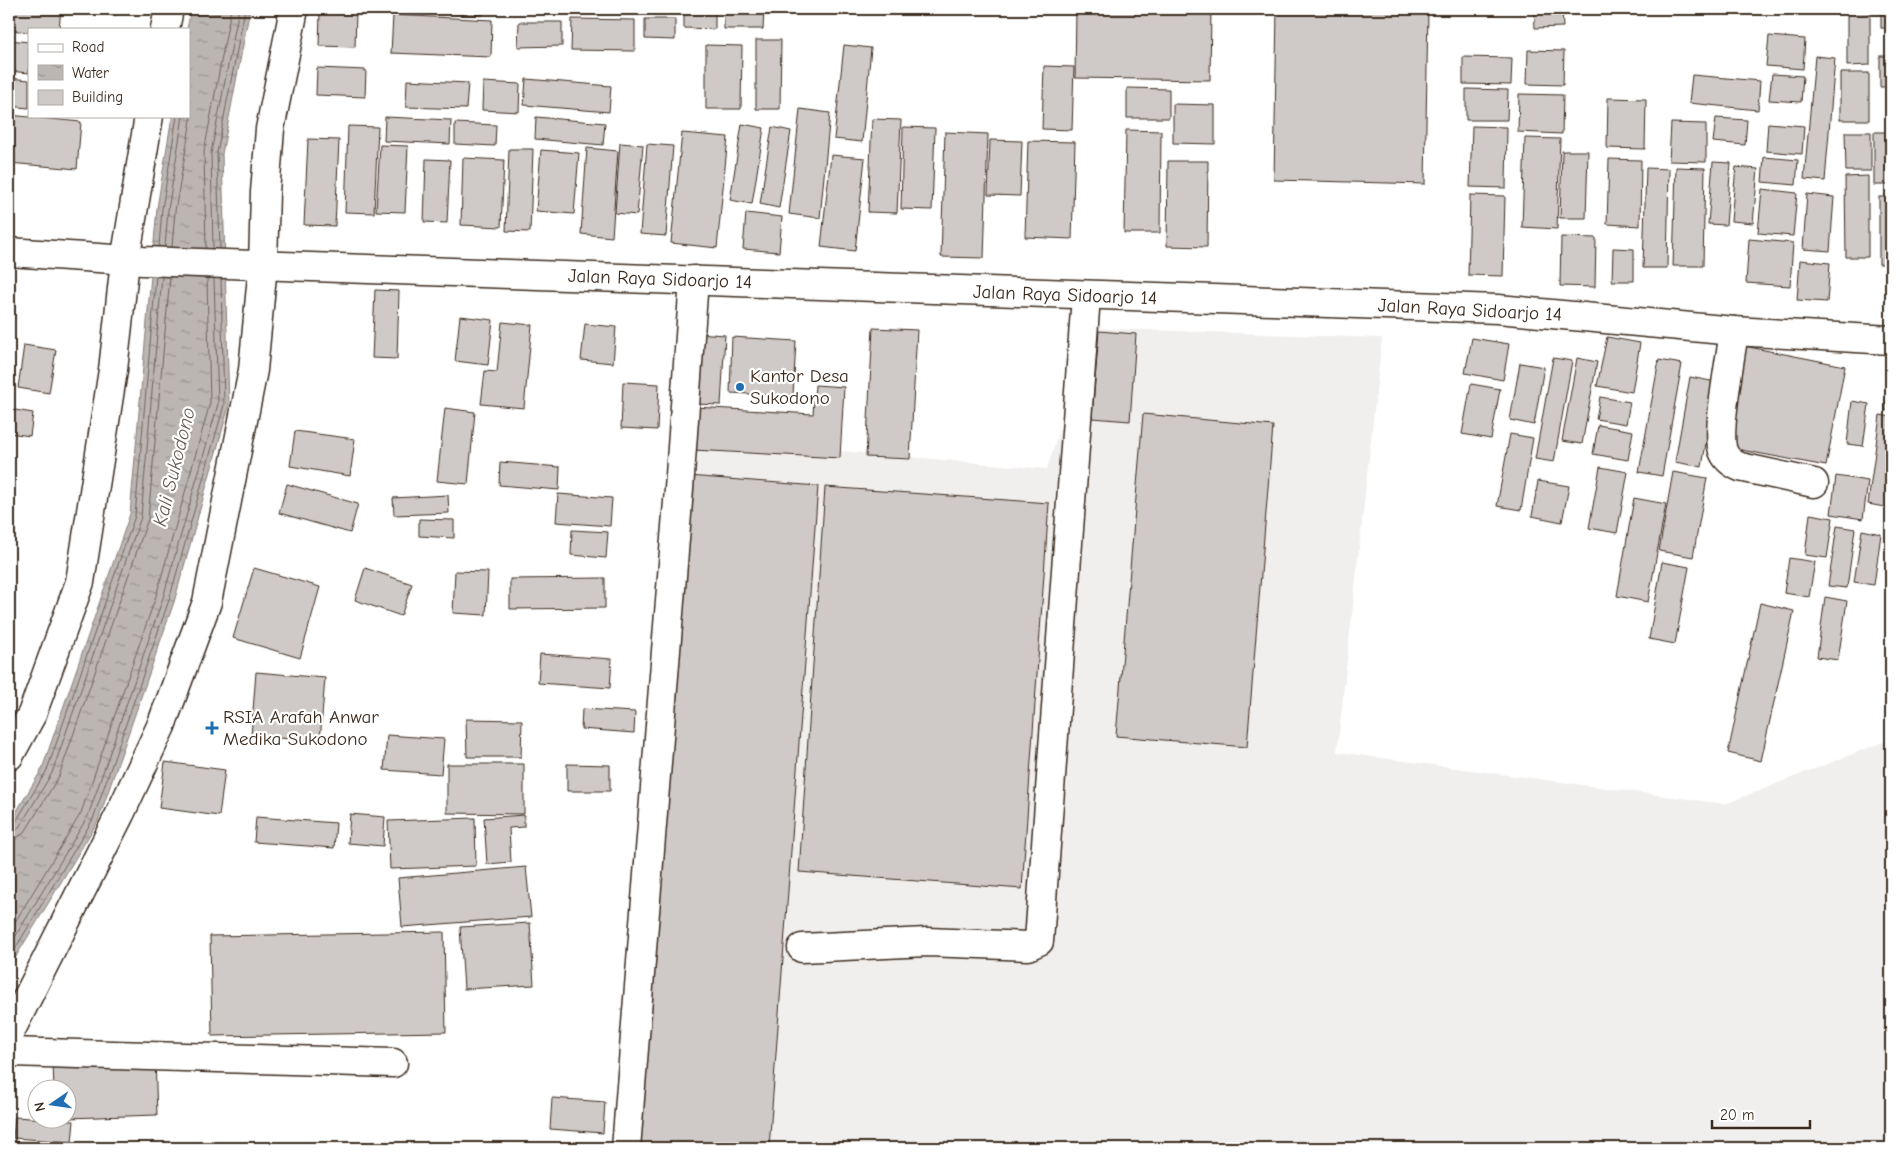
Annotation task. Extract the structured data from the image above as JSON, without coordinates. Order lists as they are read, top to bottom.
{
  "streets": {
    "street": ["Jalan Raya Sidoarjo 14"]
  },
  "water": ["Kali Sukodono"],
  "places": {
    "other": ["Kantor Desa Sukodono"],
    "health": ["RSIA Arafah Anwar Medika Sukodono"]
  },
  "legend": ["Road", "Water", "Building"],
  "scale_bar": "20 m",
  "north": "left"
}
